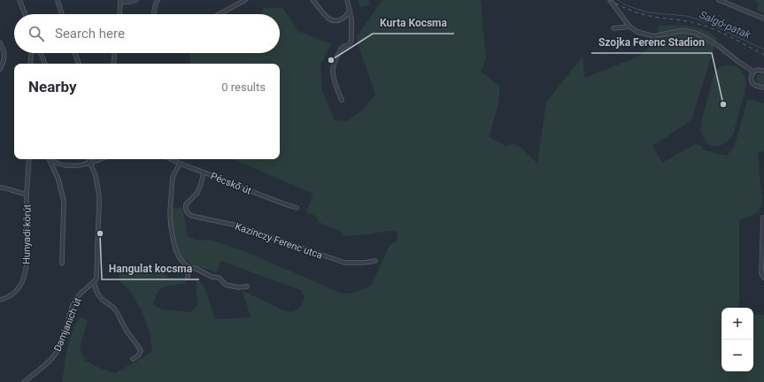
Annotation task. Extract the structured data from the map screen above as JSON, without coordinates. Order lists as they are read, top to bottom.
{
  "streets": {
    "street": [
      "Pécskő út",
      "Hunyadi körút",
      "Kazinczy Ferenc utca",
      "Damjanich út"
    ]
  },
  "crossings": [
    ["Pécskő út", "Kazinczy Ferenc utca"]
  ],
  "water": ["Salgó-patak"],
  "places": ["Kurta Kocsma", "Szojka Ferenc Stadion", "Hangulat kocsma"],
  "page": {
    "search": "Search here",
    "heading": ["Nearby", "0 results"],
    "map_buttons": ["+", "−"]
  }
}
